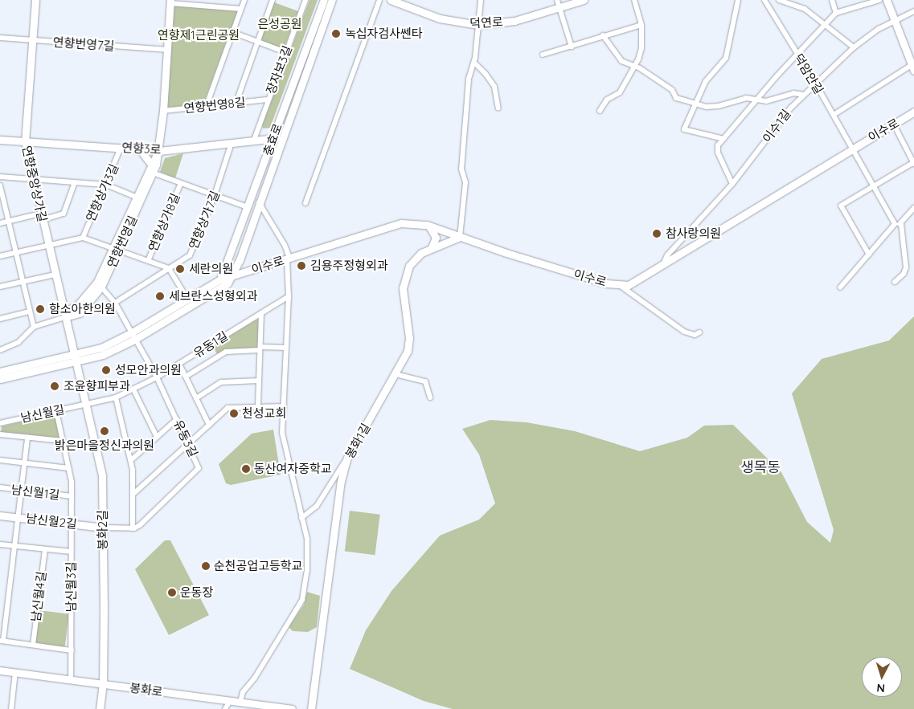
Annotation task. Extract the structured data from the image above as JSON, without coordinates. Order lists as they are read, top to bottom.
{
  "streets": {
    "street": [
      "덕연로",
      "연향번영7길",
      "장자보3길",
      "덕암안길",
      "연향번영8길",
      "이수1길",
      "이수로",
      "충효로",
      "연향3로",
      "연향중앙상가길",
      "연향상가3길",
      "연향상가7길",
      "연향상가8길",
      "연향번영길",
      "유동1길",
      "남신월길",
      "유동3길",
      "봉화1길",
      "남신월1길",
      "남신월2길",
      "봉화2길",
      "남신월3길",
      "남신월4길",
      "봉화로"
    ]
  },
  "crossings": [
    ["연향번영7길", "연향중앙상가길"],
    ["연향번영7길", "연향번영길"],
    ["장자보3길", "연향번영8길"],
    ["장자보3길", "연향3로"],
    ["덕암안길", "이수1길"],
    ["덕암안길", "이수로"],
    ["연향번영8길", "연향번영길"],
    ["이수1길", "이수로"],
    ["이수로", "충효로"],
    ["이수로", "연향중앙상가길"],
    ["이수로", "연향상가8길"],
    ["이수로", "유동3길"],
    ["이수로", "봉화1길"],
    ["이수로", "봉화2길"],
    ["충효로", "연향3로"],
    ["충효로", "연향상가8길"],
    ["연향3로", "연향중앙상가길"],
    ["연향3로", "연향상가3길"],
    ["연향3로", "연향상가7길"],
    ["연향3로", "연향번영길"],
    ["연향중앙상가길", "연향상가3길"],
    ["연향중앙상가길", "연향번영길"],
    ["연향중앙상가길", "봉화2길"],
    ["연향상가3길", "연향상가8길"],
    ["연향상가3길", "연향번영길"],
    ["연향상가7길", "연향상가8길"],
    ["연향상가7길", "유동3길"],
    ["연향상가8길", "연향번영길"],
    ["유동1길", "남신월길"],
    ["유동1길", "유동3길"],
    ["유동1길", "봉화2길"],
    ["남신월길", "남신월1길"],
    ["남신월길", "봉화2길"],
    ["남신월1길", "남신월2길"],
    ["남신월1길", "남신월3길"],
    ["남신월2길", "봉화2길"],
    ["남신월2길", "남신월3길"],
    ["봉화2길", "봉화로"],
    ["남신월3길", "봉화로"]
  ],
  "districts": ["생목동"],
  "parks": ["은성공원", "연향제1근린공원"],
  "places": [
    "녹십자검사쎈타",
    "참사랑의원",
    "김용주정형외과",
    "세란의원",
    "세브란스성형외과",
    "함소아한의원",
    "성모안과의원",
    "조윤향피부과",
    "천성교회",
    "밝은마을정신과의원",
    "동산여자중학교",
    "순천공업고등학교",
    "운동장"
  ],
  "north": "bottom"
}
